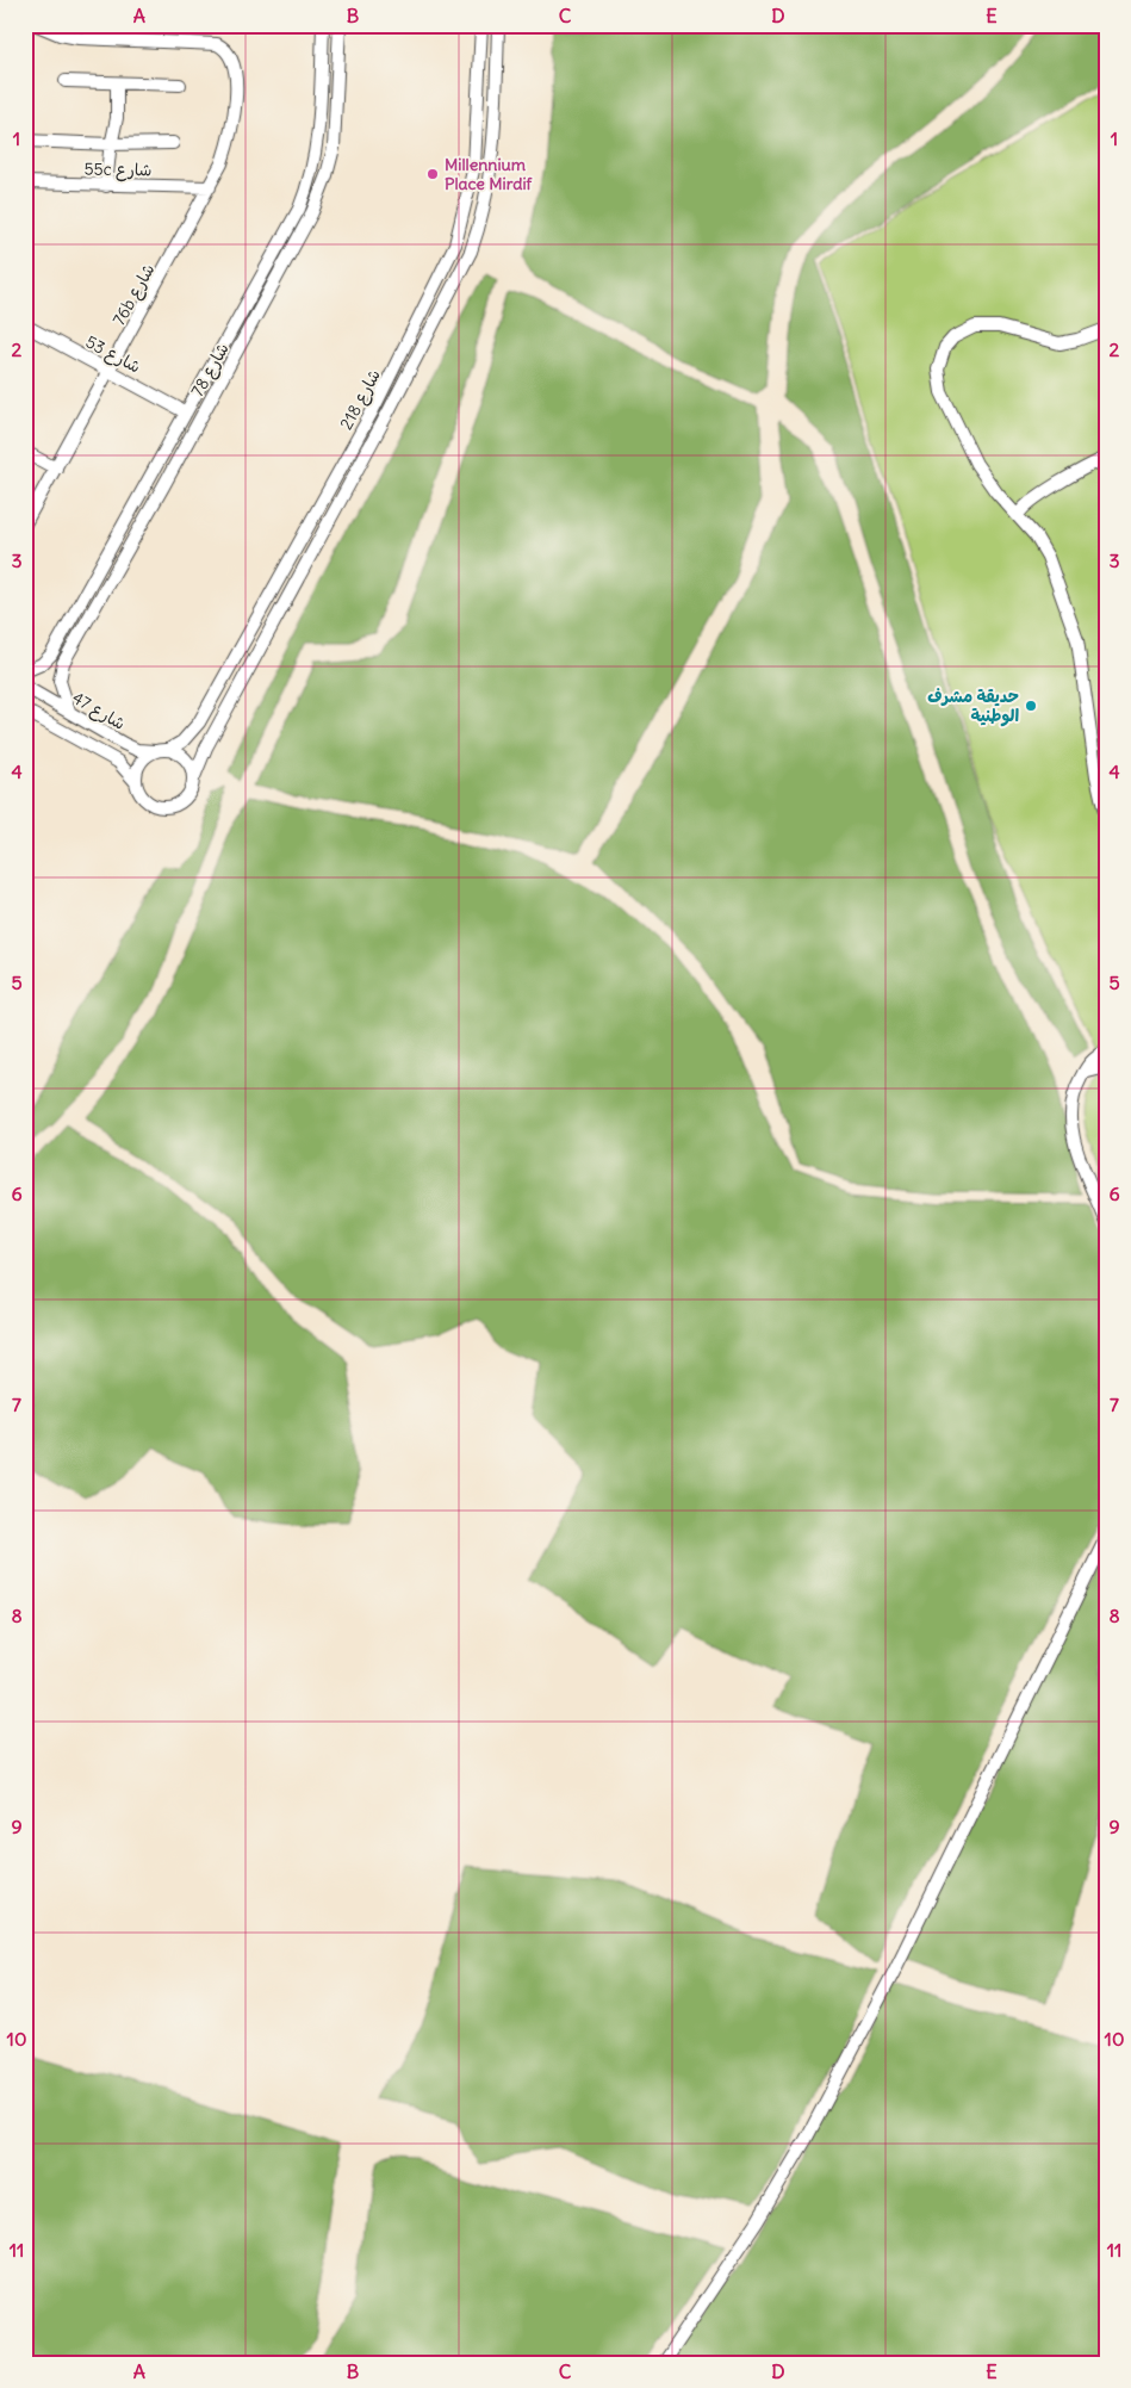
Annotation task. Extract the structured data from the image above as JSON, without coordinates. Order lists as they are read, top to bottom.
{
  "streets": {
    "street": [
      "55c شارع",
      "76b شارع",
      "شارع 53",
      "شارع 78",
      "شارع 218",
      "شارع 47"
    ]
  },
  "crossings": [
    ["55c شارع", "76b شارع"],
    ["76b شارع", "شارع 53"],
    ["شارع 53", "شارع 78"],
    ["شارع 78", "شارع 47"],
    ["شارع 218", "شارع 47"]
  ],
  "places": ["Millennium Place Mirdif", "حديقة مشرف الوطنية"],
  "grid": {
    "columns": [
      "A",
      "B",
      "C",
      "D",
      "E"
    ],
    "rows": [
      "1",
      "2",
      "3",
      "4",
      "5",
      "6",
      "7",
      "8",
      "9",
      "10",
      "11"
    ]
  }
}
